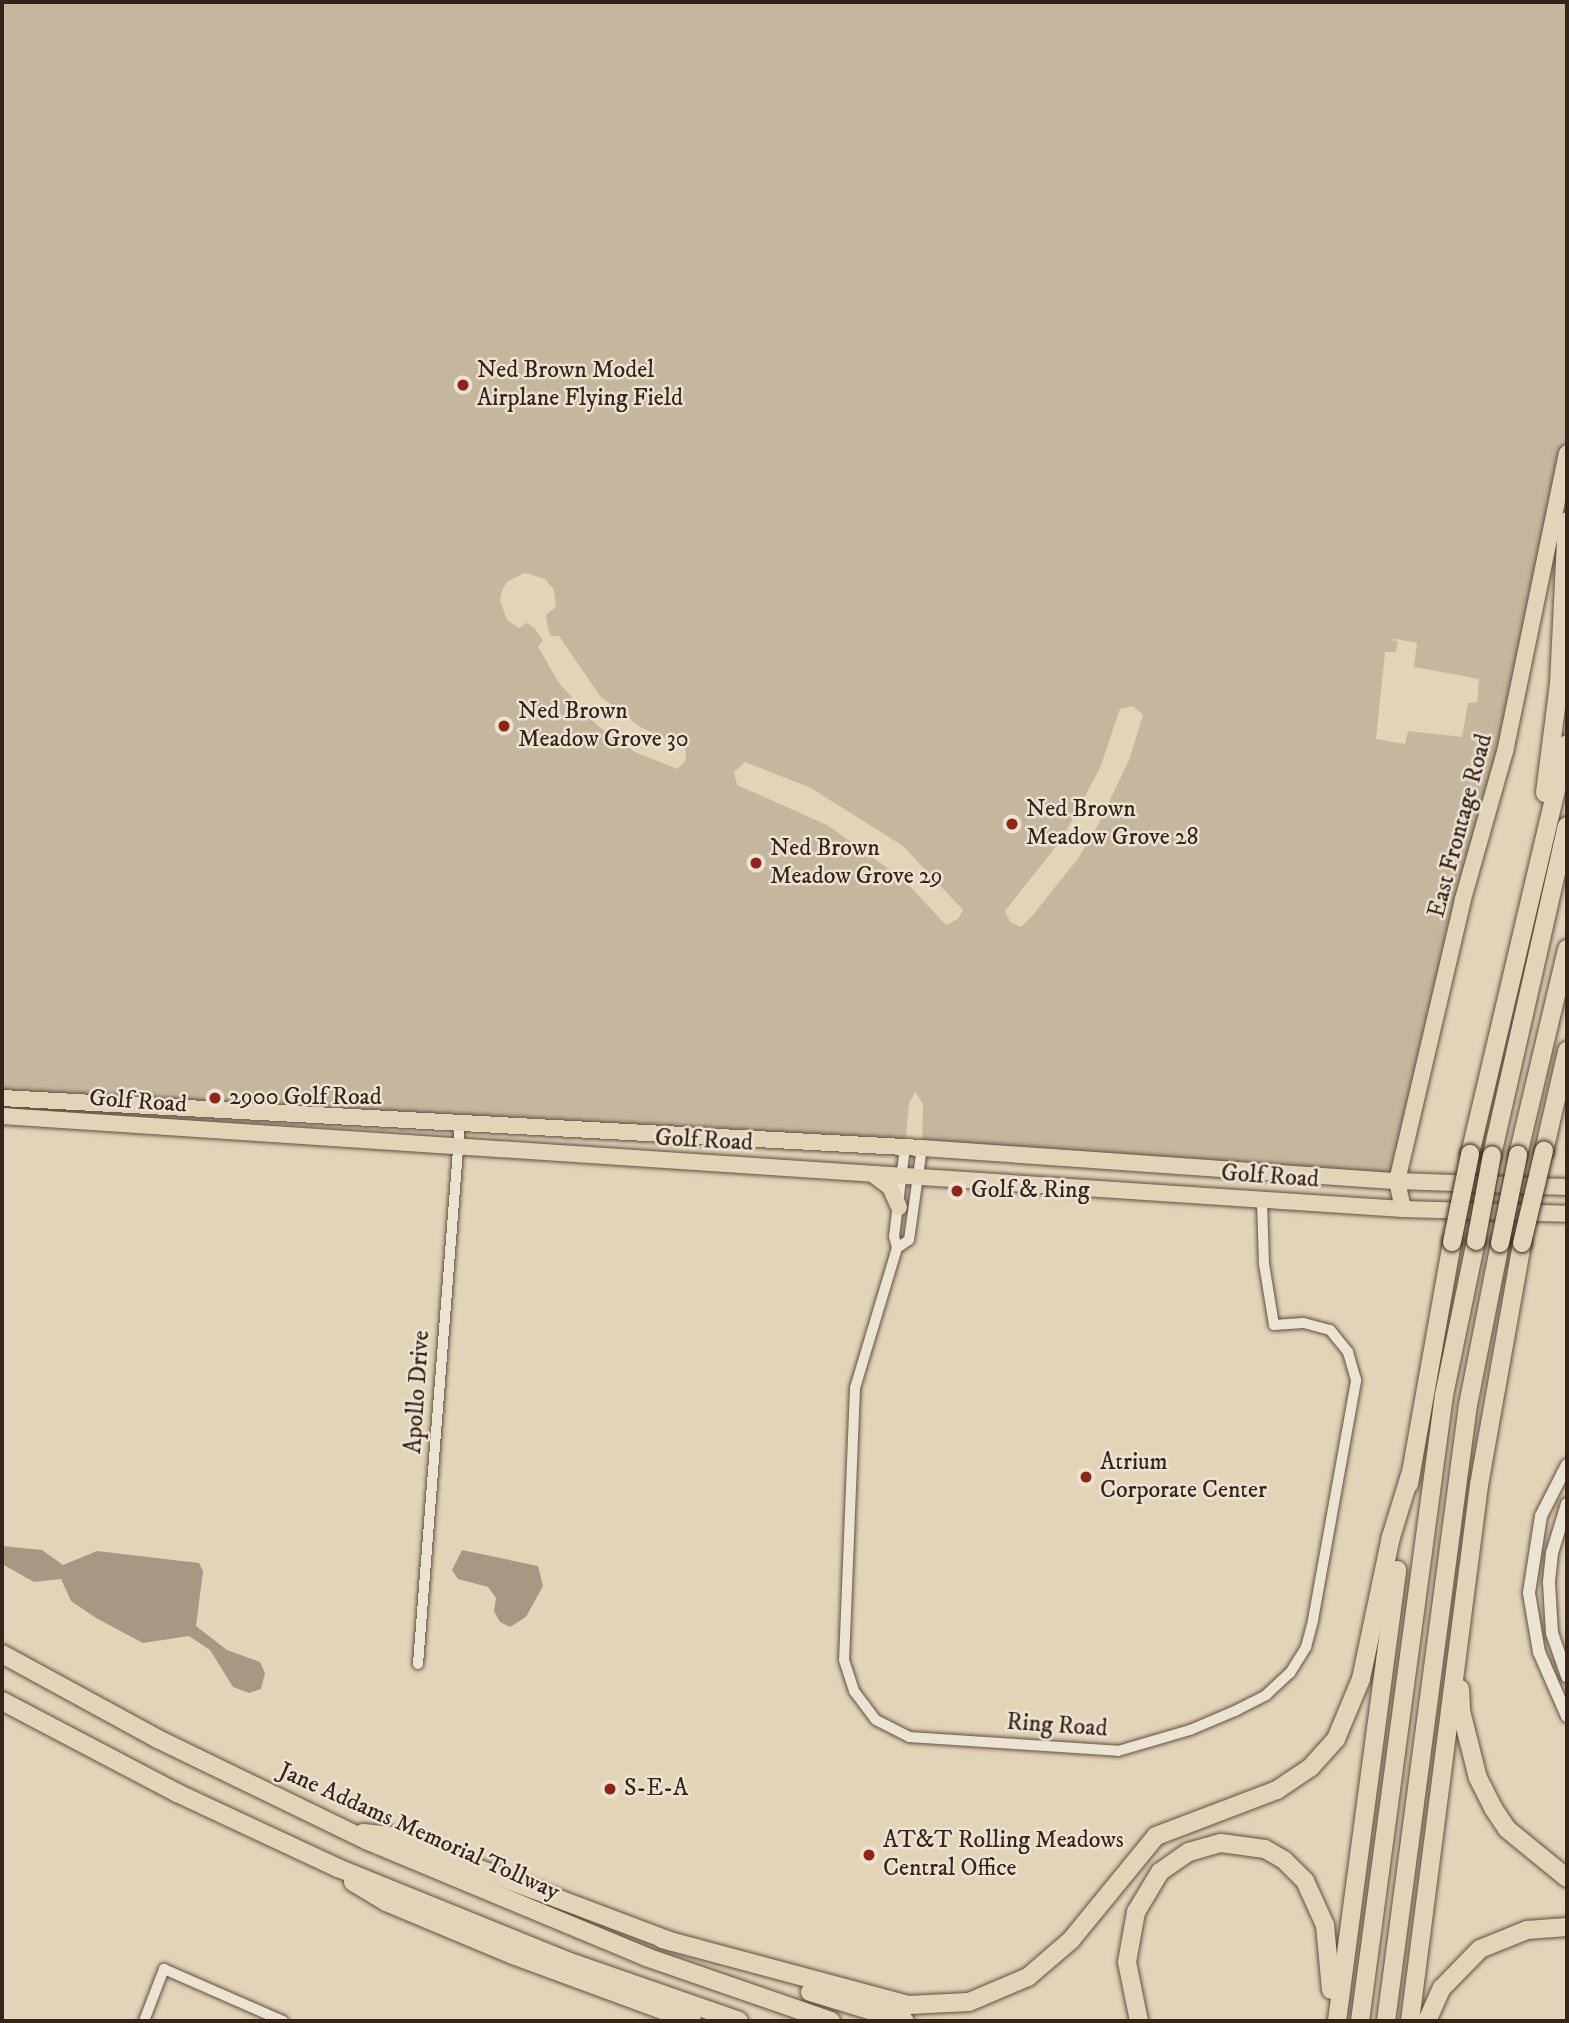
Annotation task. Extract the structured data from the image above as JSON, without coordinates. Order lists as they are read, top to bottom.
{
  "streets": {
    "highway": ["Jane Addams Memorial Tollway"],
    "main road": ["East Frontage Road", "Golf Road"],
    "street": ["Apollo Drive", "Ring Road"]
  },
  "crossings": [
    ["East Frontage Road", "Golf Road"],
    ["Golf Road", "Apollo Drive"],
    ["Golf Road", "Ring Road"]
  ],
  "places": [
    "Ned Brown Model Airplane Flying Field",
    "Ned Brown Meadow Grove 30",
    "Ned Brown Meadow Grove 28",
    "Ned Brown Meadow Grove 29",
    "2900 Golf Road",
    "Golf & Ring",
    "Atrium Corporate Center",
    "S-E-A",
    "AT&T Rolling Meadows Central Office"
  ]
}
